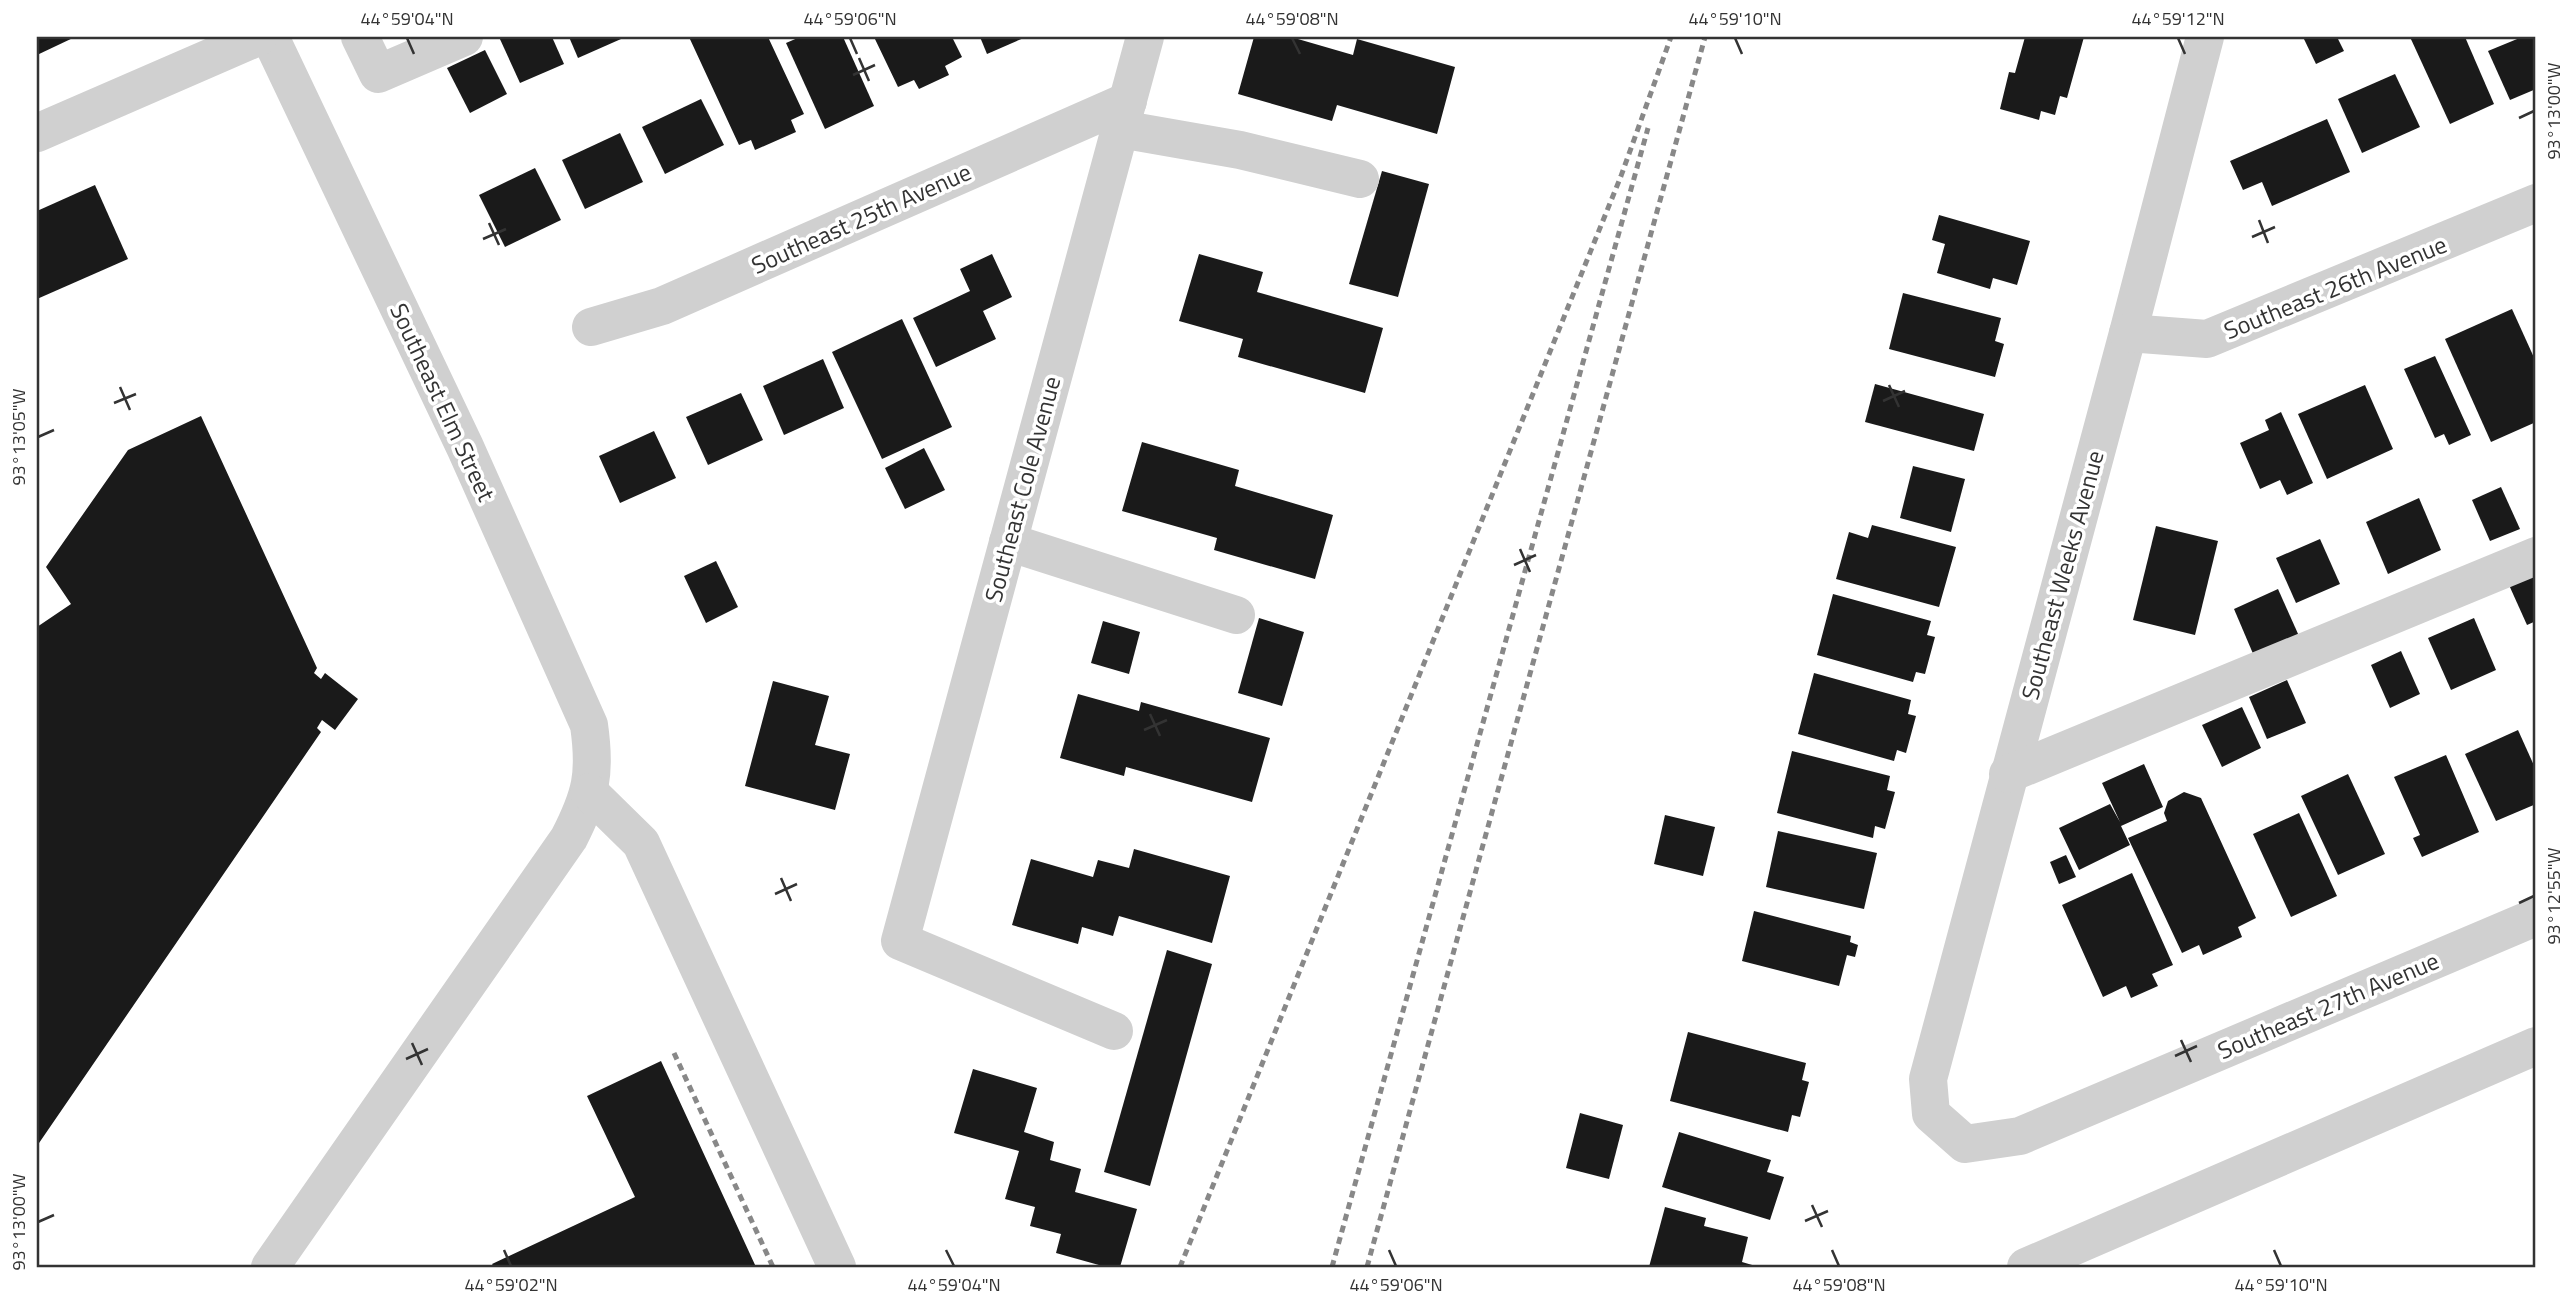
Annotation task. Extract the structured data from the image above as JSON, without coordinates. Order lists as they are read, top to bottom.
{
  "streets": {
    "street": [
      "Southeast 25th Avenue",
      "Southeast 26th Avenue",
      "Southeast Elm Street",
      "Southeast Cole Avenue",
      "Southeast Weeks Avenue",
      "Southeast 27th Avenue"
    ]
  },
  "crossings": [
    ["Southeast 25th Avenue", "Southeast Cole Avenue"],
    ["Southeast 26th Avenue", "Southeast Weeks Avenue"],
    ["Southeast Weeks Avenue", "Southeast 27th Avenue"]
  ],
  "coordinates": [
    "44°59'04\"N",
    "44°59'06\"N",
    "44°59'08\"N",
    "44°59'10\"N",
    "44°59'12\"N",
    "93°13'00\"W",
    "93°13'05\"W",
    "93°12'55\"W",
    "44°59'02\"N"
  ]
}
